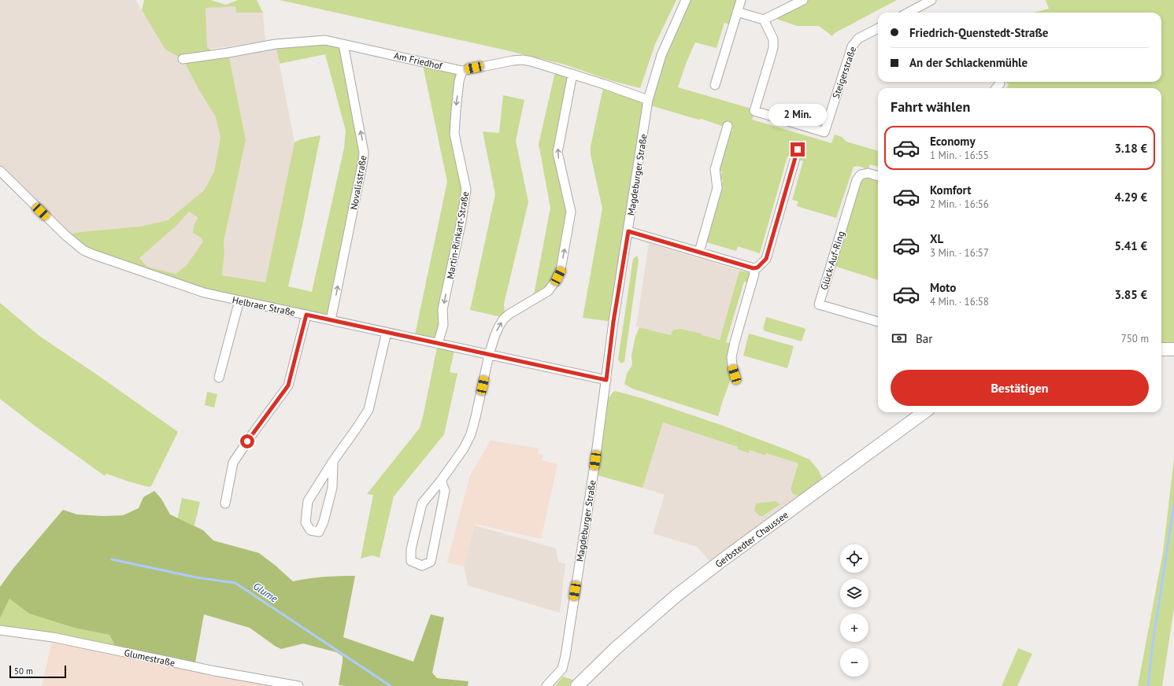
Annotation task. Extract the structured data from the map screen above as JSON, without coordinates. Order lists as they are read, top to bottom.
{
  "streets": {
    "main road": ["Gerbstedter Chaussee"],
    "street": [
      "Am Friedhof",
      "Steigerstraße",
      "Magdeburger Straße",
      "Novalisstraße",
      "Martin-Rinkart-Straße",
      "Glück-Auf-Ring",
      "Helbraer Straße",
      "Glumestraße"
    ]
  },
  "crossings": [
    ["Am Friedhof", "Magdeburger Straße"],
    ["Am Friedhof", "Novalisstraße"],
    ["Am Friedhof", "Martin-Rinkart-Straße"],
    ["Magdeburger Straße", "Helbraer Straße"],
    ["Novalisstraße", "Helbraer Straße"],
    ["Martin-Rinkart-Straße", "Helbraer Straße"]
  ],
  "one_way": ["Novalisstraße", "Martin-Rinkart-Straße"],
  "water": ["Glume"],
  "scale_bar": "50 m",
  "page": {
    "banner": ["Friedrich-Quenstedt-Straße", "An der Schlackenmühle"],
    "heading": "Fahrt wählen",
    "bubble": "2 Min.",
    "list": [
      {
        "name": "Economy",
        "note": "1 Min. · 16:55",
        "value": "3.18 €"
      },
      {
        "name": "Komfort",
        "note": "2 Min. · 16:56",
        "value": "4.29 €"
      },
      {
        "name": "XL",
        "note": "3 Min. · 16:57",
        "value": "5.41 €"
      },
      {
        "name": "Moto",
        "note": "4 Min. · 16:58",
        "value": "3.85 €"
      }
    ],
    "pay": ["Bar", "750 m"],
    "buttons": "Bestätigen",
    "map_buttons": ["+", "−"],
    "scale": "50 m"
  }
}
